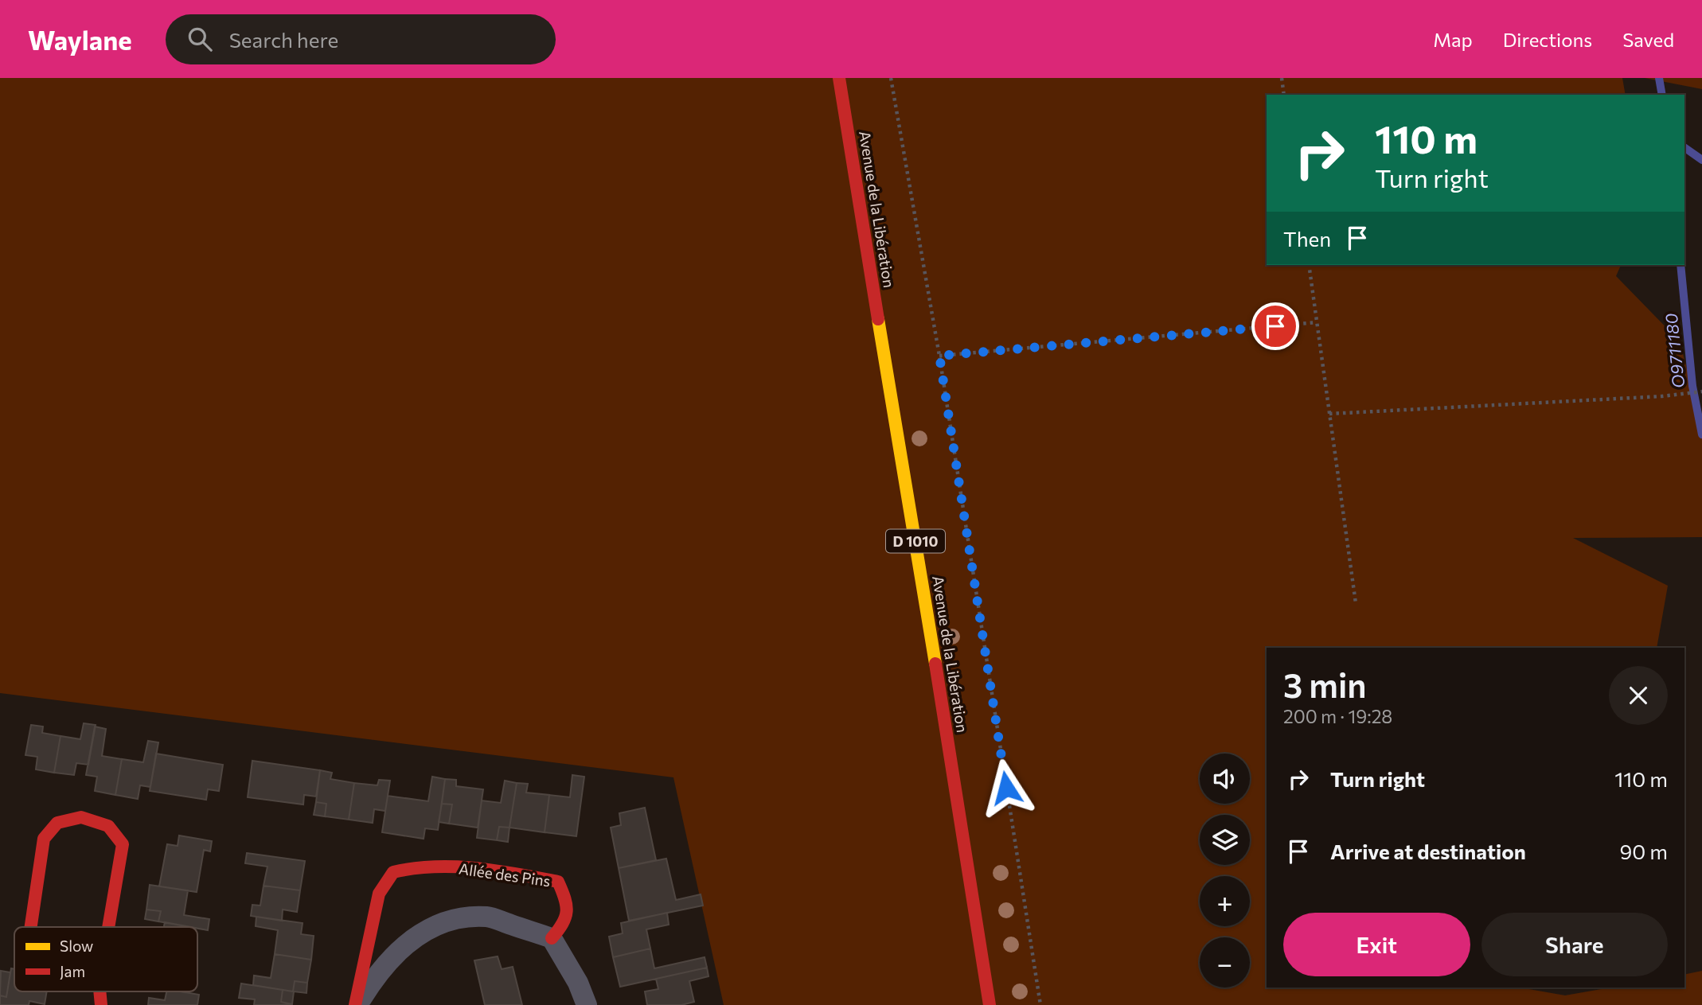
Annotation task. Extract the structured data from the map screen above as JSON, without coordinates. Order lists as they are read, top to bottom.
{
  "streets": {
    "main road": ["Avenue de la Libération", "D 1010", "Allée des Pins"]
  },
  "water": ["O9711180"],
  "legend": ["Slow", "Jam"],
  "page": {
    "header": "Waylane",
    "search": "Search here",
    "nav": ["Map", "Directions", "Saved"],
    "turn": ["110 m", "Turn right"],
    "then": "Then",
    "heading": ["3 min", "200 m · 19:28"],
    "list": [
      {
        "name": "Turn right",
        "value": "110 m"
      },
      {
        "name": "Arrive at destination",
        "value": "90 m"
      }
    ],
    "map_buttons": ["+", "−"],
    "buttons": ["Exit", "Share"]
  }
}
